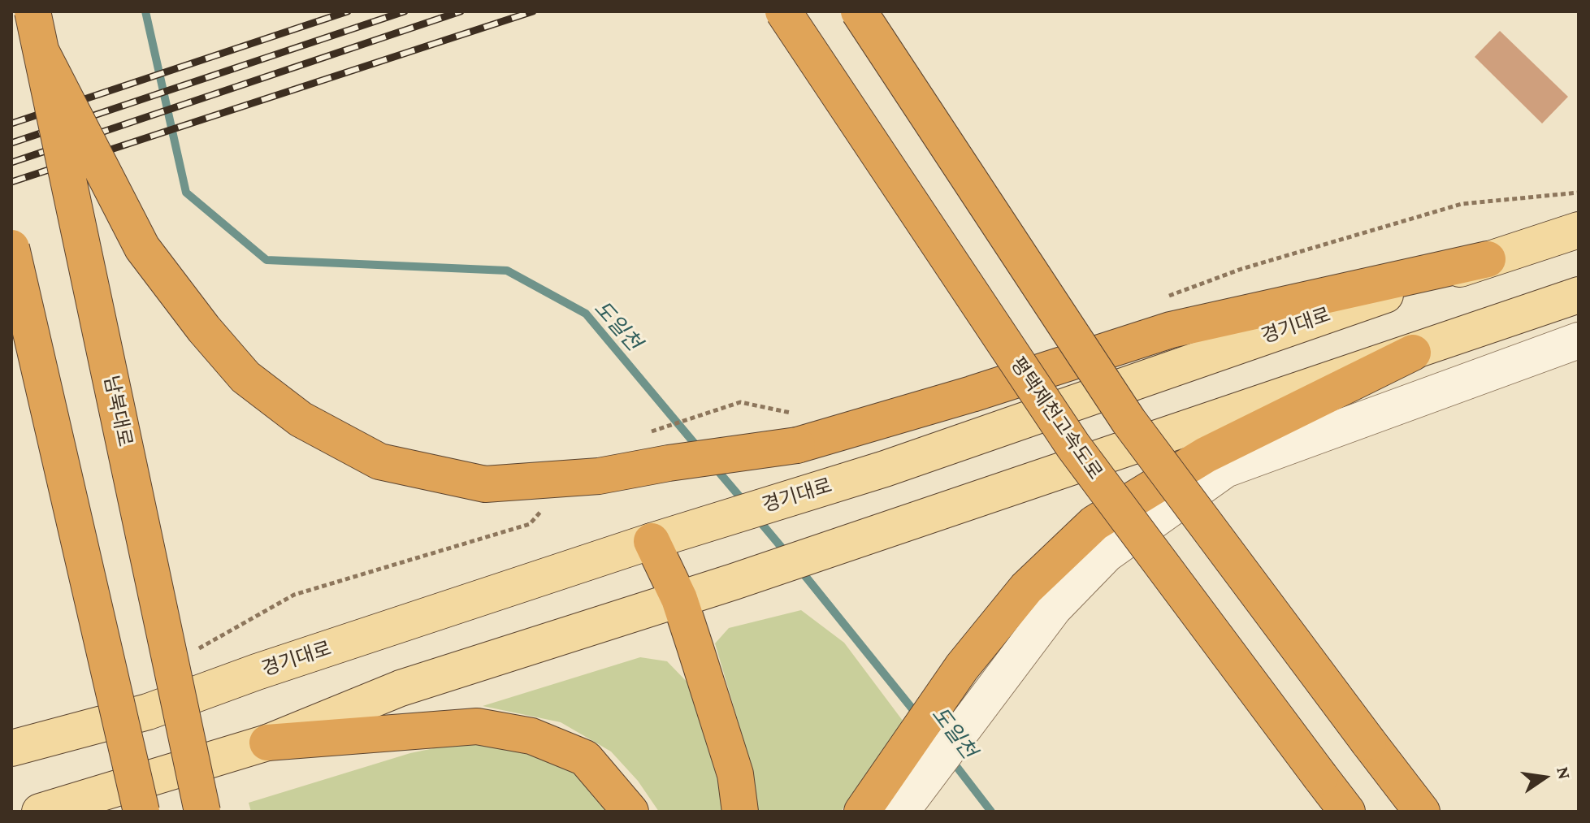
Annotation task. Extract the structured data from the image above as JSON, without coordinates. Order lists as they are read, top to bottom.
{
  "streets": {
    "highway": ["남북대로", "평택제천고속도로"],
    "main road": ["경기대로"]
  },
  "water": ["도일천"],
  "north": "right"
}
